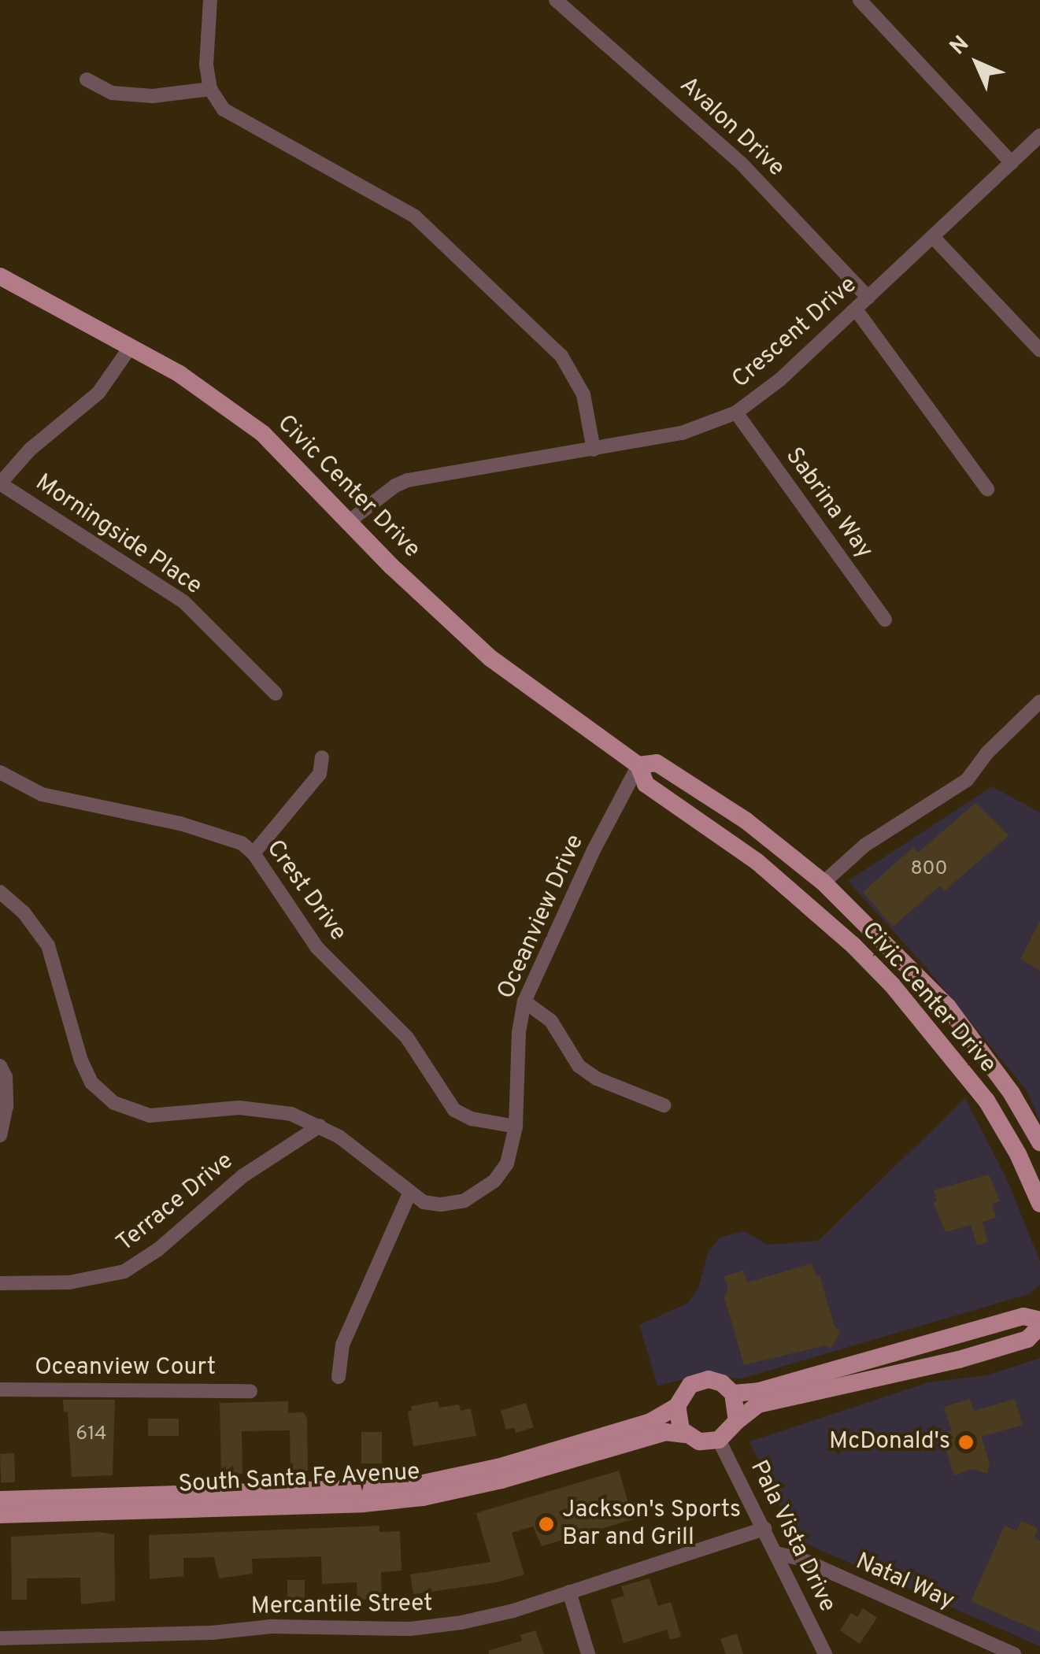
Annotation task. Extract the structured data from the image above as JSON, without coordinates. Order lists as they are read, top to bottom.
{
  "streets": {
    "main road": ["Civic Center Drive", "South Santa Fe Avenue"],
    "street": [
      "Avalon Drive",
      "Crescent Drive",
      "Sabrina Way",
      "Morningside Place",
      "Crest Drive",
      "Oceanview Drive",
      "Terrace Drive",
      "Oceanview Court",
      "Pala Vista Drive",
      "Natal Way",
      "Mercantile Street"
    ]
  },
  "crossings": [
    ["Avalon Drive", "Crescent Drive"],
    ["Crescent Drive", "Civic Center Drive"],
    ["Crescent Drive", "Sabrina Way"],
    ["Civic Center Drive", "Oceanview Drive"],
    ["Crest Drive", "Oceanview Drive"],
    ["Oceanview Drive", "Terrace Drive"],
    ["South Santa Fe Avenue", "Pala Vista Drive"],
    ["Pala Vista Drive", "Natal Way"],
    ["Pala Vista Drive", "Mercantile Street"]
  ],
  "places": ["McDonald's", "Jackson's Sports Bar and Grill"],
  "house_numbers": ["800", "614"],
  "north": "top left"
}
